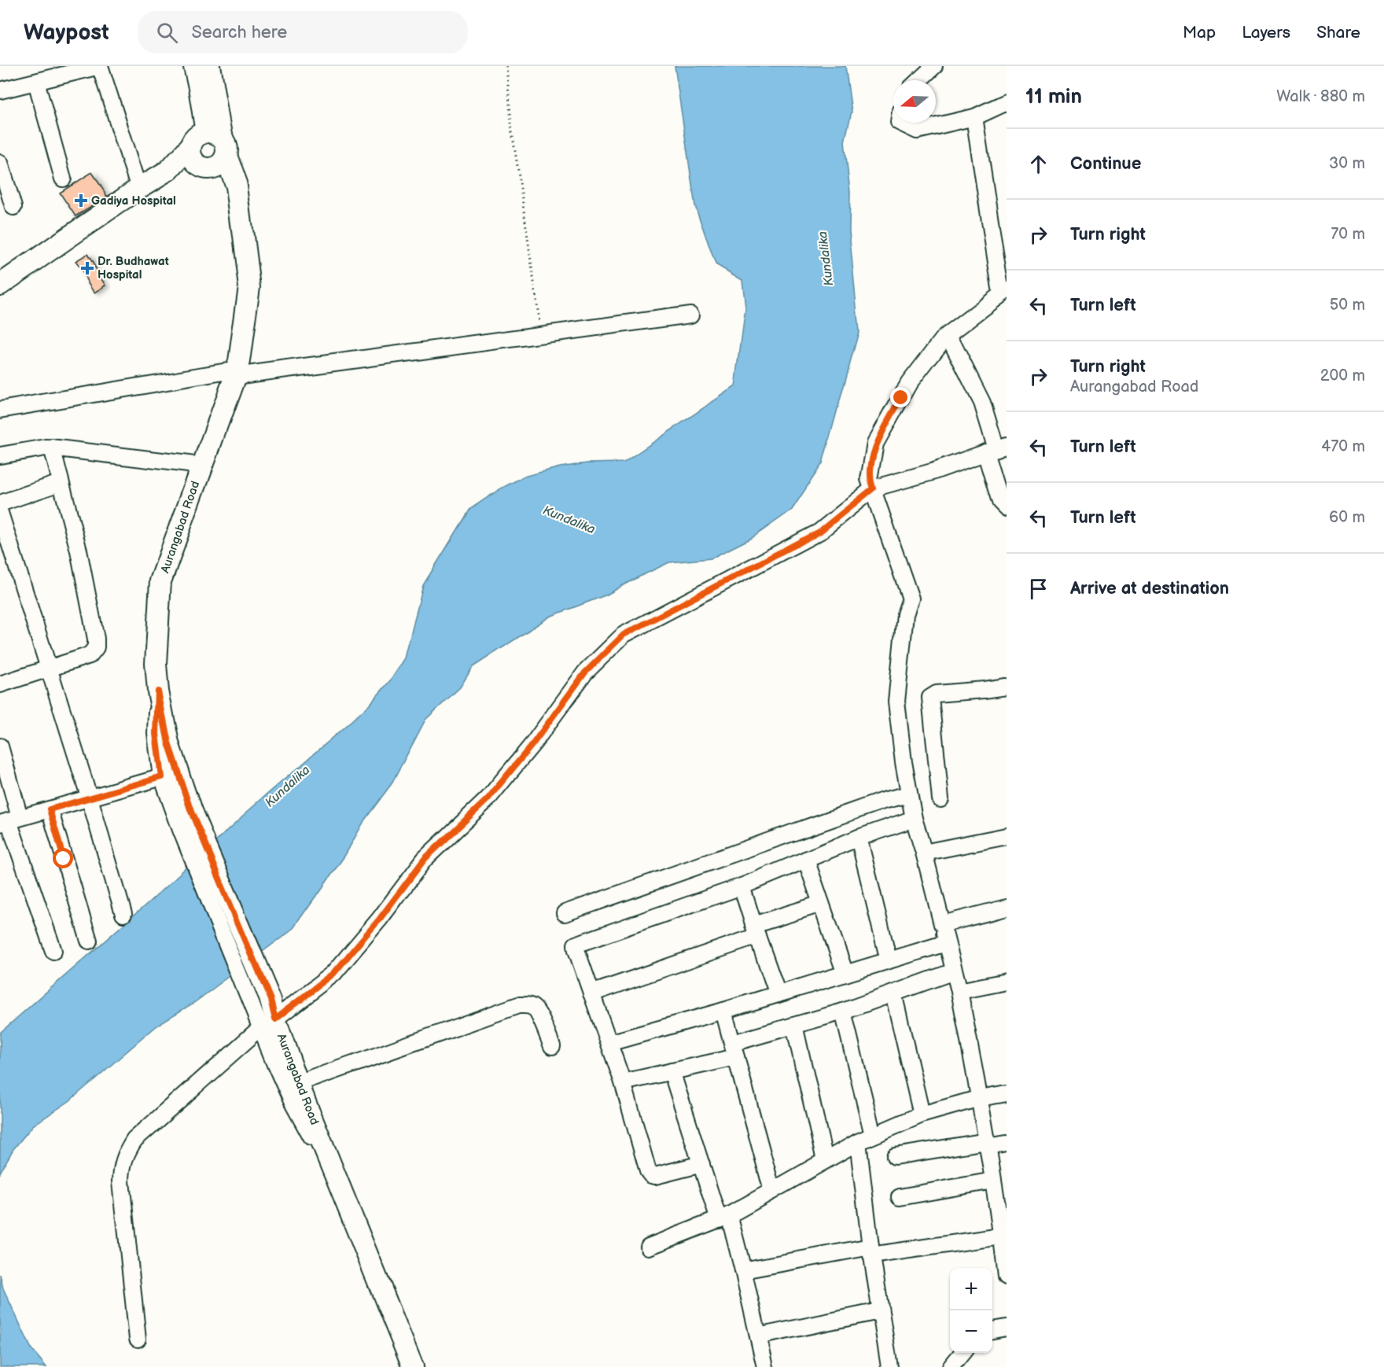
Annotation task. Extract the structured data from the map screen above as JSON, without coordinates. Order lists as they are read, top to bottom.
{
  "streets": {
    "main road": ["Aurangabad Road"]
  },
  "water": ["Kundalika"],
  "places": {
    "health": ["Gadiya Hospital", "Dr. Budhawat Hospital"]
  },
  "north": "left",
  "page": {
    "header": "Waypost",
    "search": "Search here",
    "nav": ["Map", "Layers", "Share"],
    "heading": ["11 min", "Walk · 880 m"],
    "list": [
      ["Continue", "30 m"],
      ["Turn right", "70 m"],
      ["Turn left", "50 m"],
      ["Turn right", "Aurangabad Road", "200 m"],
      ["Turn left", "470 m"],
      ["Turn left", "60 m"],
      "Arrive at destination"
    ],
    "map_buttons": ["+", "−"]
  }
}
